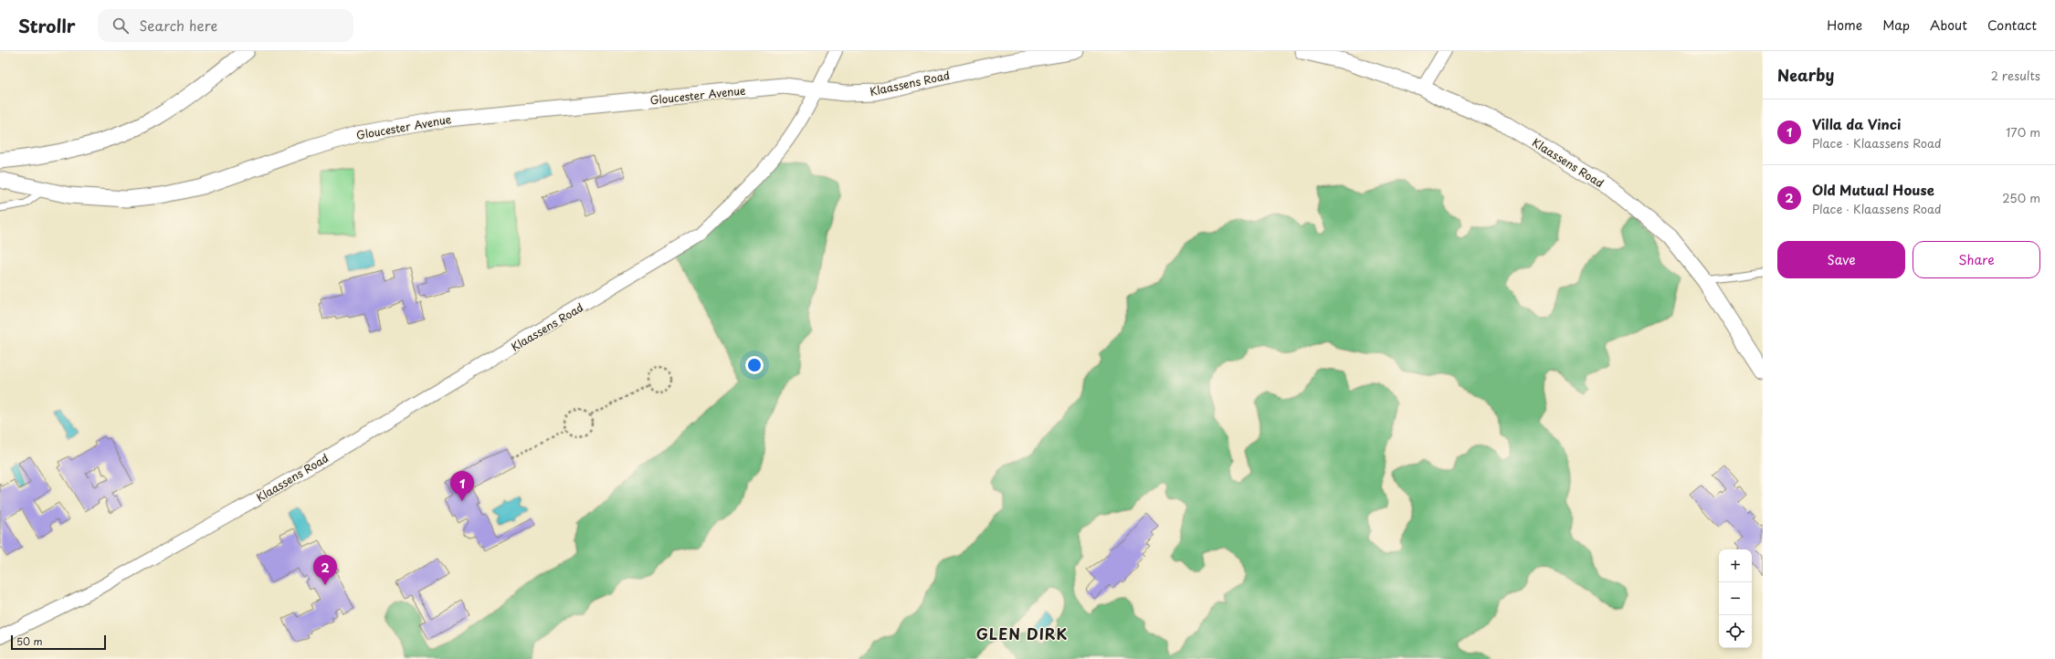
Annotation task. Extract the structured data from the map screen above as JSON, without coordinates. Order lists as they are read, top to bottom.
{
  "streets": {
    "street": ["Klaassens Road", "Gloucester Avenue"]
  },
  "crossings": [
    ["Klaassens Road", "Gloucester Avenue"]
  ],
  "districts": ["GLEN DIRK"],
  "scale_bar": "50 m",
  "page": {
    "header": "Strollr",
    "search": "Search here",
    "nav": [
      "Home",
      "Map",
      "About",
      "Contact"
    ],
    "heading": ["Nearby", "2 results"],
    "list": [
      {
        "mark": "1",
        "name": "Villa da Vinci",
        "note": "Place · Klaassens Road",
        "value": "170 m"
      },
      {
        "mark": "2",
        "name": "Old Mutual House",
        "note": "Place · Klaassens Road",
        "value": "250 m"
      }
    ],
    "buttons": ["Save", "Share"],
    "pins": ["1", "2"],
    "map_buttons": ["+", "−"],
    "scale": "50 m"
  }
}
